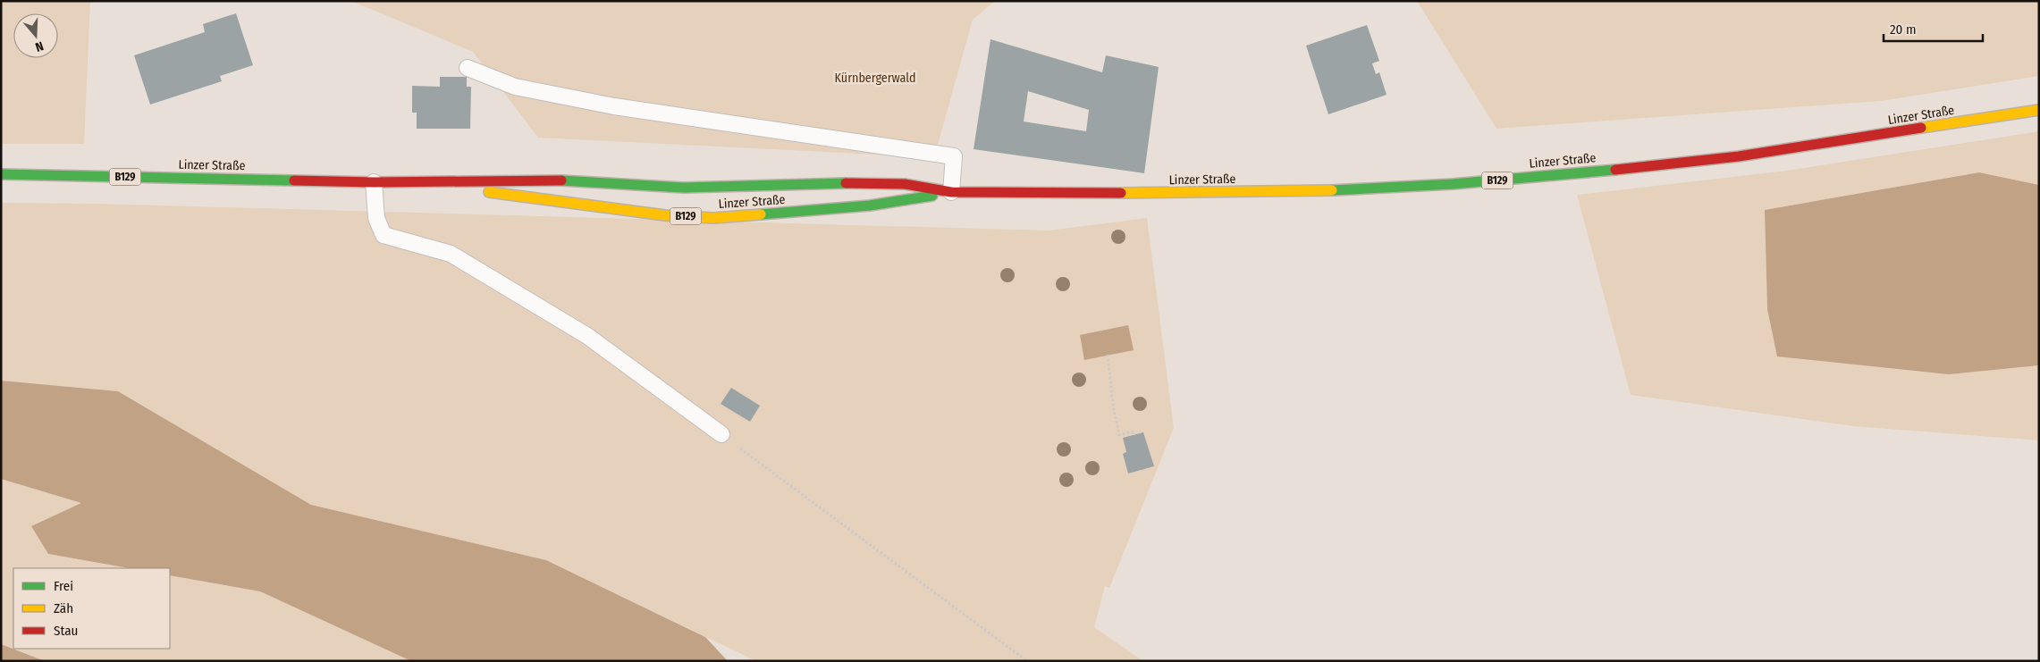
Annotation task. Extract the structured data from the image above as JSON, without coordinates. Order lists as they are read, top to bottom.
{
  "streets": {
    "main road": ["Linzer Straße", "B129"]
  },
  "parks": ["Kürnbergerwald"],
  "legend": ["Frei", "Zäh", "Stau"],
  "scale_bar": "20 m",
  "north": "bottom"
}
